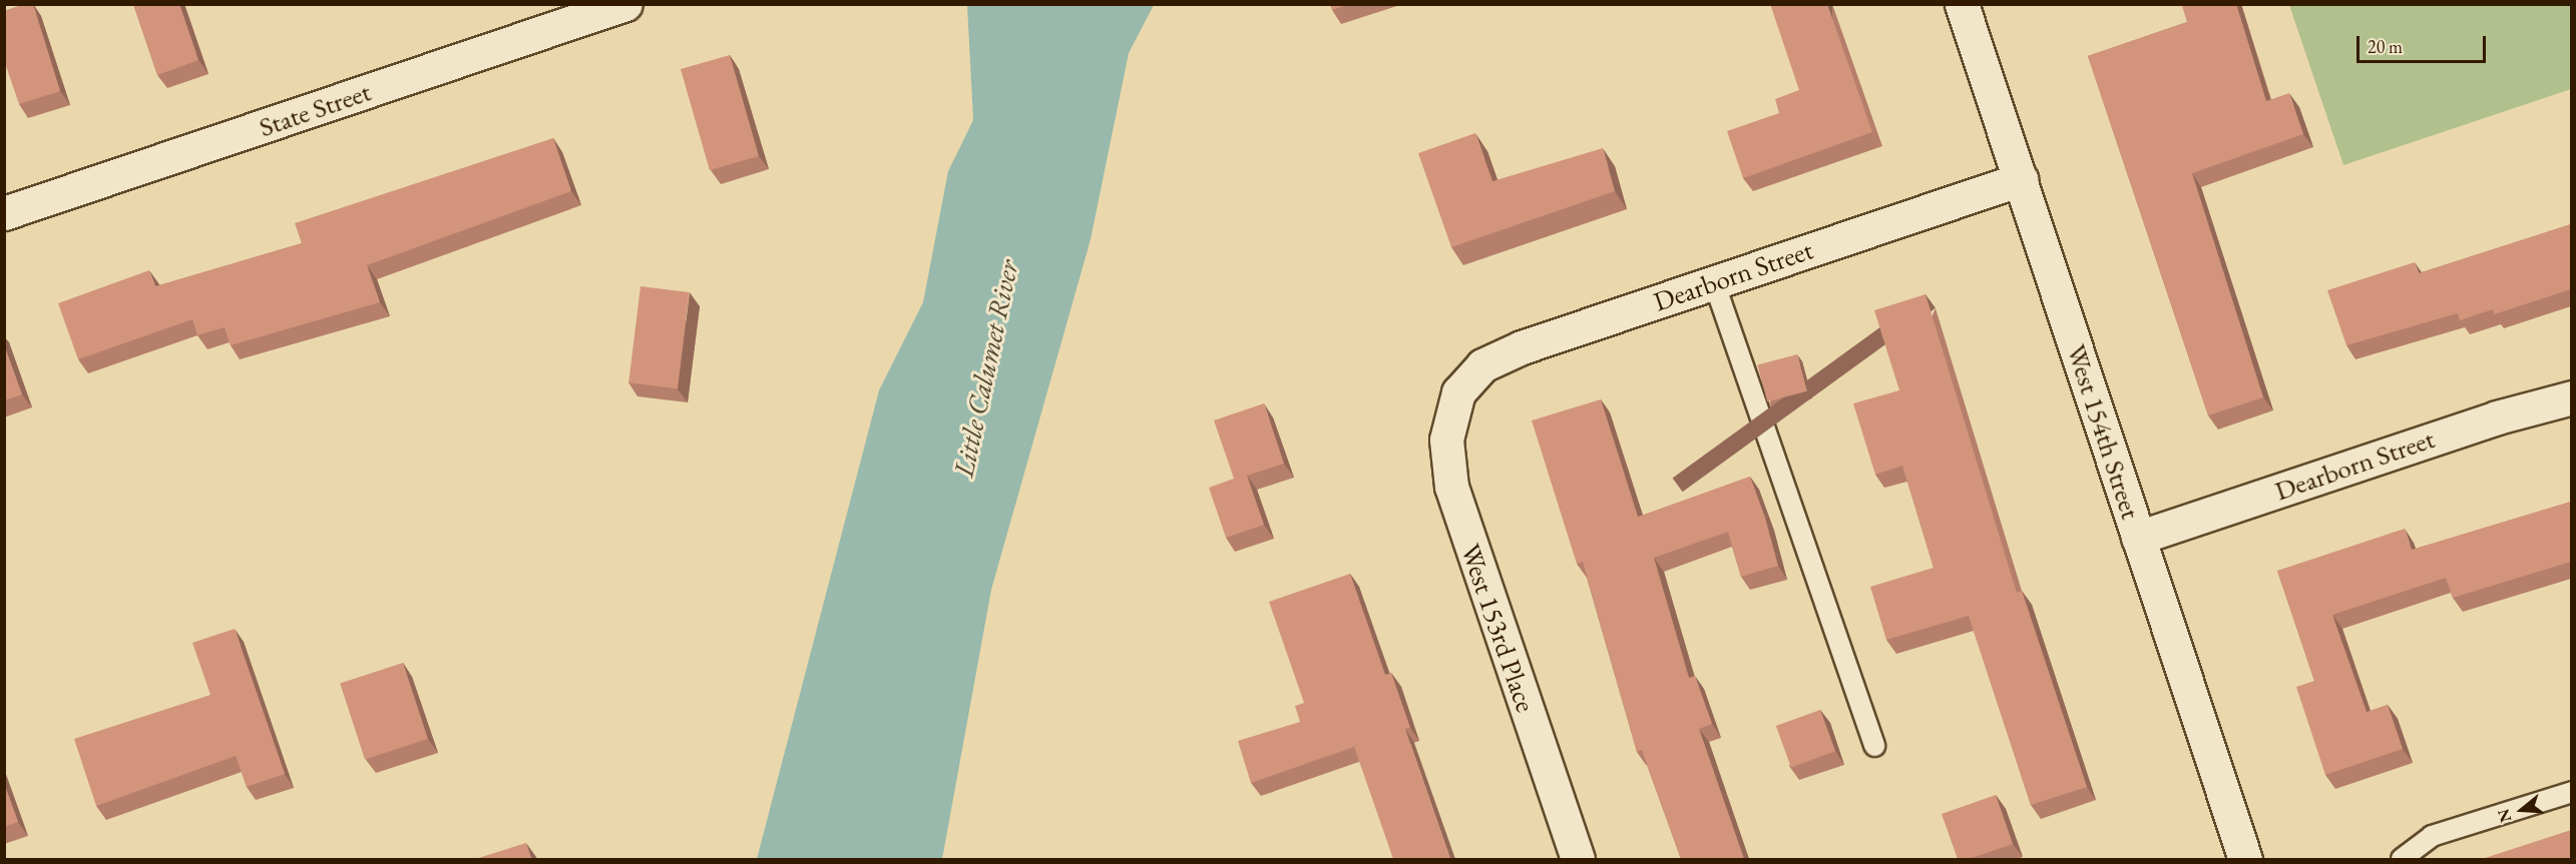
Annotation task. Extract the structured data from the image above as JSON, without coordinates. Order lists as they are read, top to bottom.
{
  "streets": {
    "street": [
      "State Street",
      "Dearborn Street",
      "West 154th Street",
      "West 153rd Place"
    ]
  },
  "crossings": [
    ["Dearborn Street", "West 154th Street"],
    ["Dearborn Street", "West 153rd Place"]
  ],
  "water": ["Little Calumet River"],
  "scale_bar": "20 m",
  "north": "left"
}
